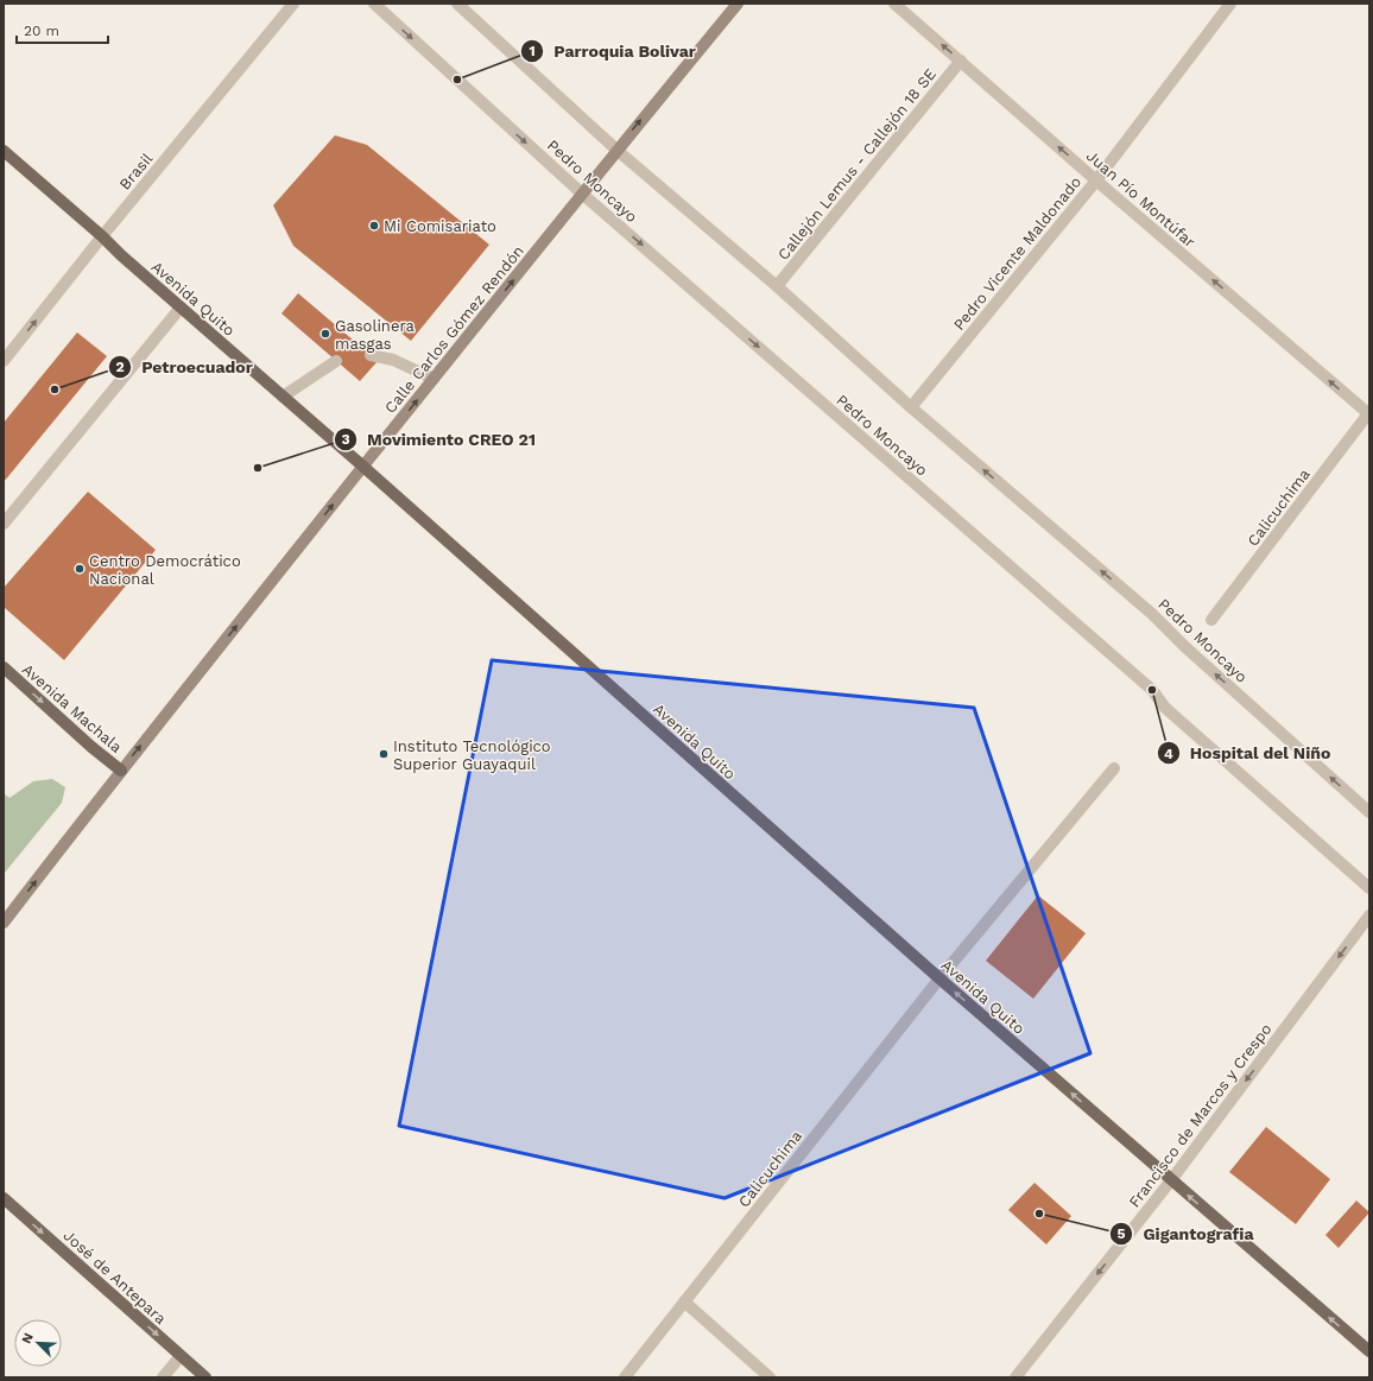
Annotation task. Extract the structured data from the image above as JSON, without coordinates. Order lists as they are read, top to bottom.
{
  "streets": {
    "main road": [
      "Avenida Quito",
      "Calle Carlos Gómez Rendón",
      "Avenida Machala",
      "José de Antepara"
    ],
    "street": [
      "Callejón Lemus - Callejón 18 SE",
      "Brasil",
      "Pedro Moncayo",
      "Juan Pío Montúfar",
      "Pedro Vicente Maldonado",
      "Calicuchima",
      "Francisco de Marcos y Crespo"
    ]
  },
  "crossings": [
    ["Callejón Lemus - Callejón 18 SE", "Pedro Moncayo"],
    ["Callejón Lemus - Callejón 18 SE", "Juan Pío Montúfar"],
    ["Brasil", "Avenida Quito"],
    ["Pedro Moncayo", "Pedro Vicente Maldonado"],
    ["Pedro Moncayo", "Calle Carlos Gómez Rendón"],
    ["Juan Pío Montúfar", "Pedro Vicente Maldonado"],
    ["Juan Pío Montúfar", "Calicuchima"],
    ["Avenida Quito", "Calle Carlos Gómez Rendón"],
    ["Avenida Quito", "Calicuchima"],
    ["Avenida Quito", "Francisco de Marcos y Crespo"],
    ["Calle Carlos Gómez Rendón", "Avenida Machala"]
  ],
  "one_way": [
    "Juan Pío Montúfar",
    "Calle Carlos Gómez Rendón",
    "Avenida Machala",
    "Francisco de Marcos y Crespo",
    "José de Antepara"
  ],
  "places": [
    "Parroquia Bolivar",
    "Mi Comisariato",
    "Gasolinera masgas",
    "Petroecuador",
    "Movimiento CREO 21",
    "Centro Democrático Nacional",
    "Hospital del Niño",
    "Instituto Tecnológico Superior Guayaquil",
    "Gigantografia"
  ],
  "scale_bar": "20 m",
  "north": "top left"
}
